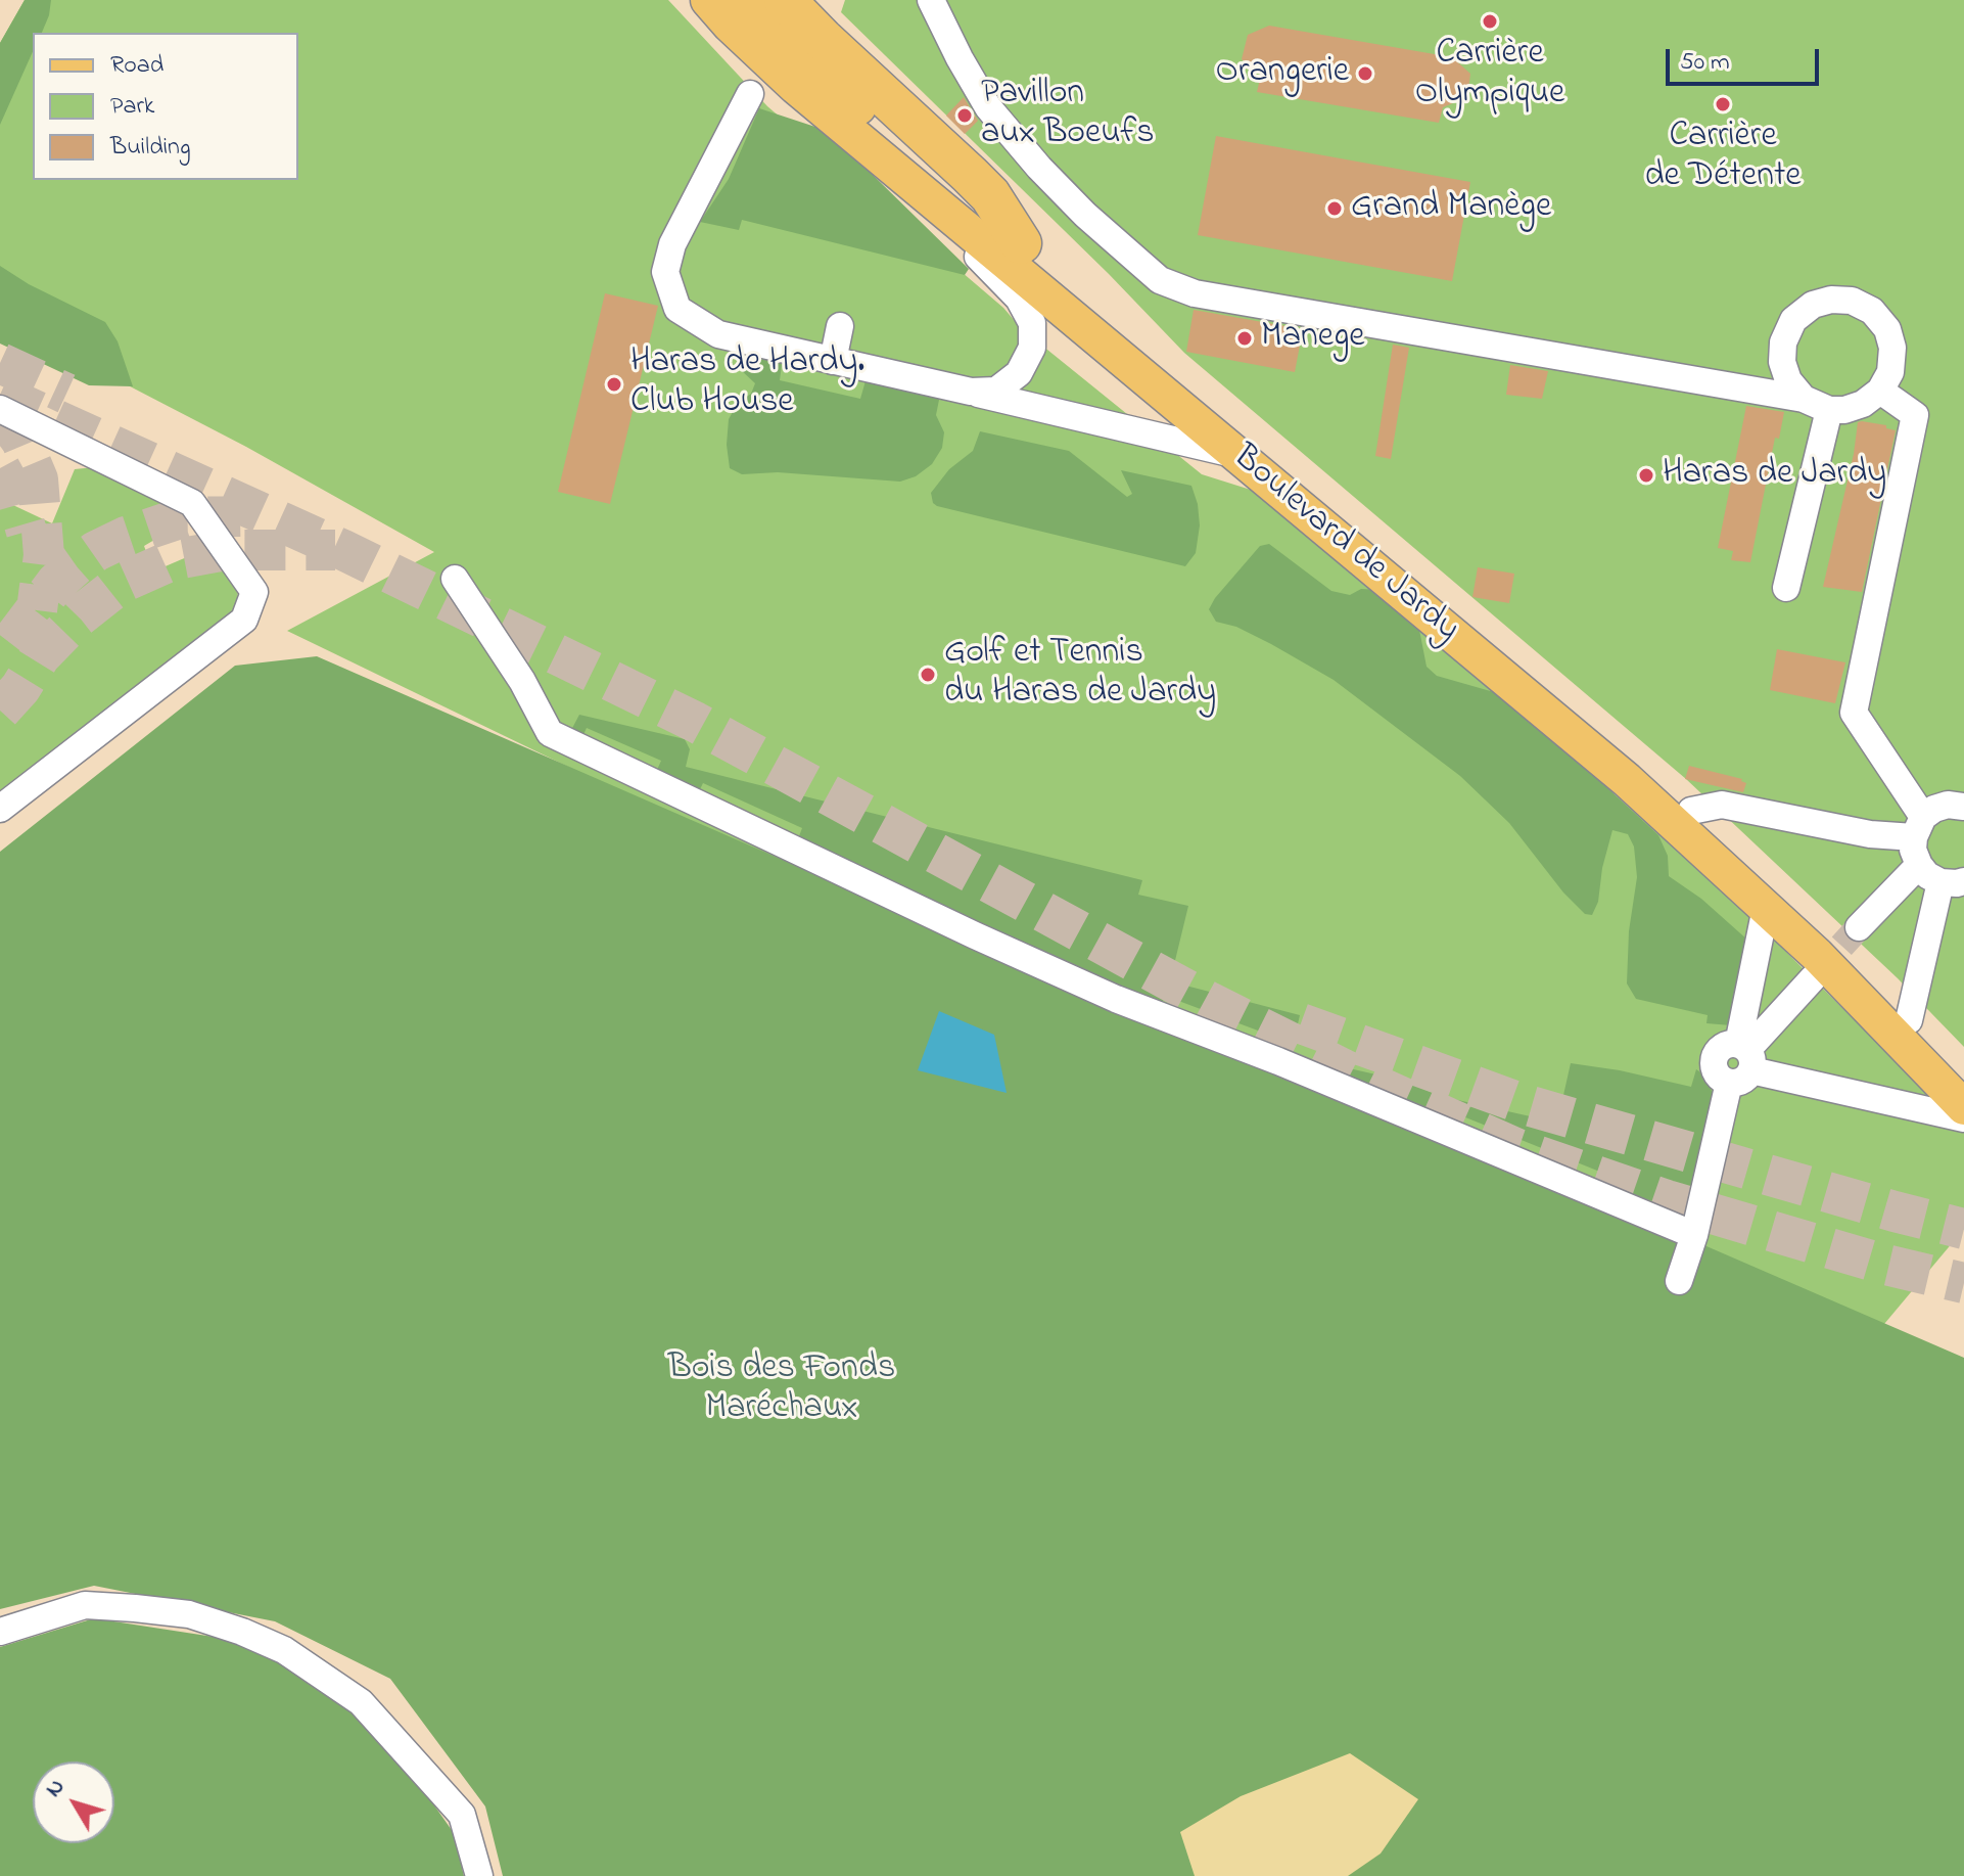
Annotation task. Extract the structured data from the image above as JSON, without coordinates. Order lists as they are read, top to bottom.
{
  "streets": {
    "main road": ["Boulevard de Jardy"]
  },
  "parks": ["Bois des Fonds Maréchaux"],
  "places": [
    "Carrière Olympique",
    "Orangerie",
    "Carrière de Détente",
    "Pavillon aux Boeufs",
    "Grand Manège",
    "Manege",
    "Haras de Hardy. Club House",
    "Haras de Jardy",
    "Golf et Tennis du Haras de Jardy"
  ],
  "legend": ["Road", "Park", "Building"],
  "scale_bar": "50 m",
  "north": "top left"
}
